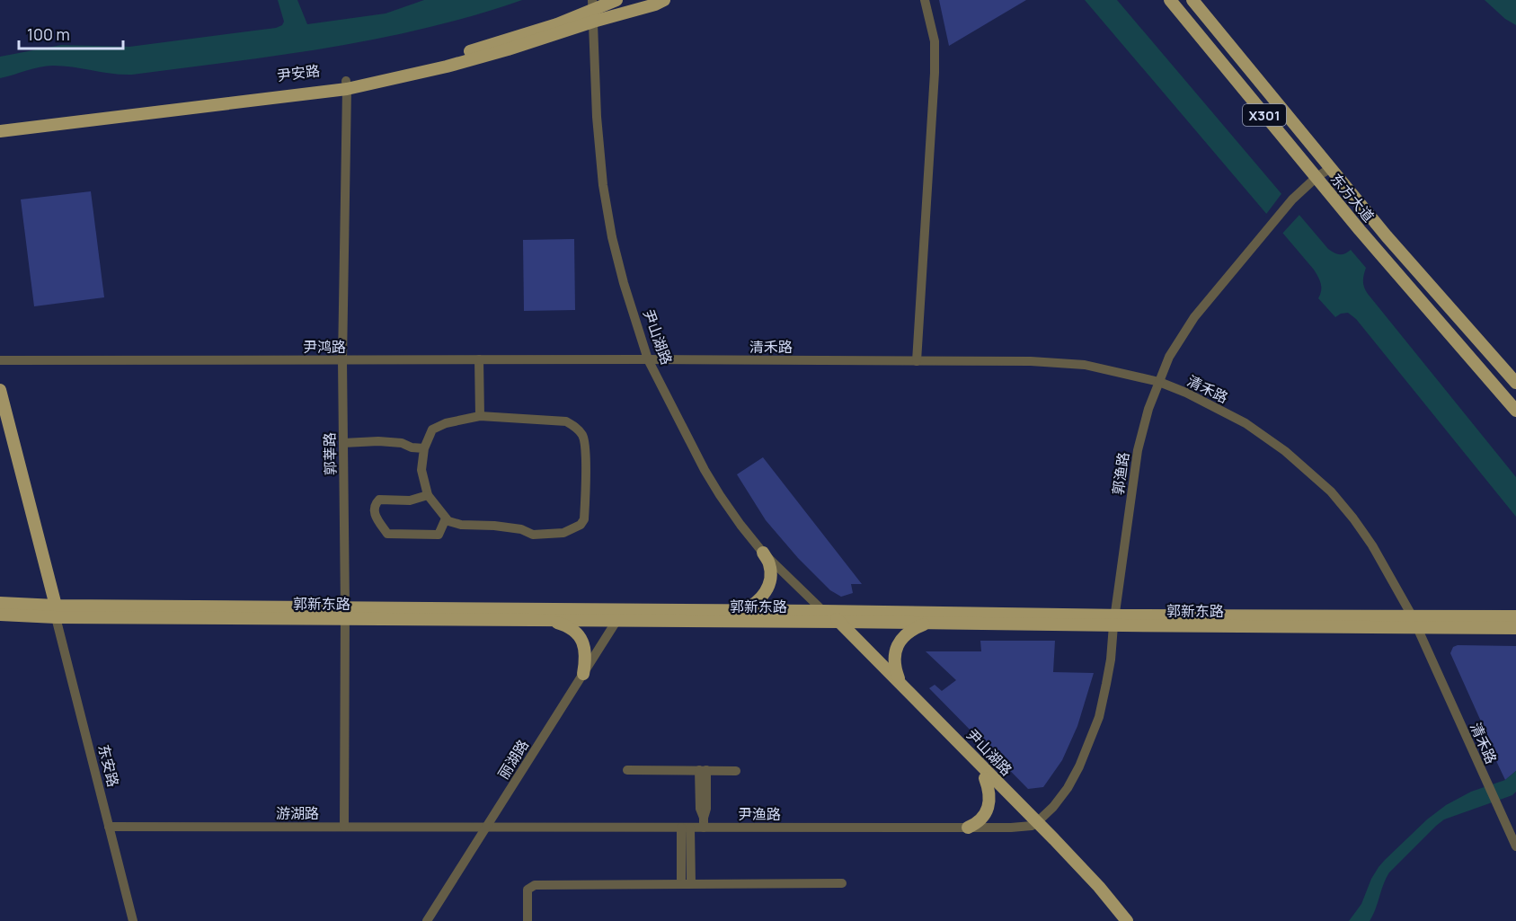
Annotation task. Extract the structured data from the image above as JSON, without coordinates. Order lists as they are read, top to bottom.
{
  "streets": {
    "main road": [
      "尹安路",
      "X301",
      "东方大道",
      "尹山湖路",
      "郭新东路",
      "东安路"
    ],
    "street": [
      "尹鸿路",
      "清禾路",
      "郭莘路",
      "郭渔路",
      "丽湖路",
      "游湖路",
      "尹渔路"
    ]
  },
  "crossings": [
    ["尹安路", "尹山湖路"],
    ["尹安路", "郭莘路"],
    ["东方大道", "郭渔路"],
    ["尹山湖路", "尹鸿路"],
    ["尹山湖路", "清禾路"],
    ["尹山湖路", "郭渔路"],
    ["尹山湖路", "郭新东路"],
    ["尹山湖路", "尹渔路"],
    ["尹鸿路", "清禾路"],
    ["尹鸿路", "郭莘路"],
    ["清禾路", "郭渔路"],
    ["清禾路", "郭新东路"],
    ["郭莘路", "郭新东路"],
    ["郭莘路", "游湖路"],
    ["郭渔路", "郭新东路"],
    ["郭渔路", "尹渔路"],
    ["郭新东路", "丽湖路"],
    ["郭新东路", "东安路"],
    ["丽湖路", "游湖路"],
    ["丽湖路", "尹渔路"],
    ["东安路", "游湖路"],
    ["游湖路", "尹渔路"]
  ],
  "scale_bar": "100 m"
}
